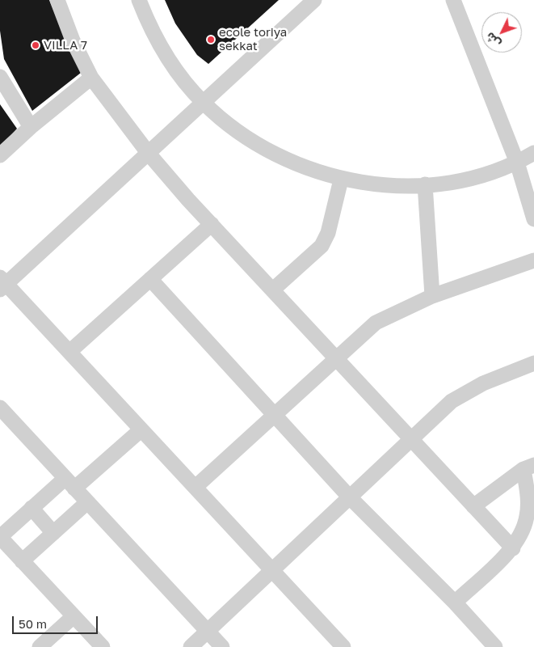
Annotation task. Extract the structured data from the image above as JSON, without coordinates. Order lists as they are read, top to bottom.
{
  "places": ["ecole toriya sekkat", "VILLA 7"],
  "scale_bar": "50 m",
  "north": "bottom left"
}
